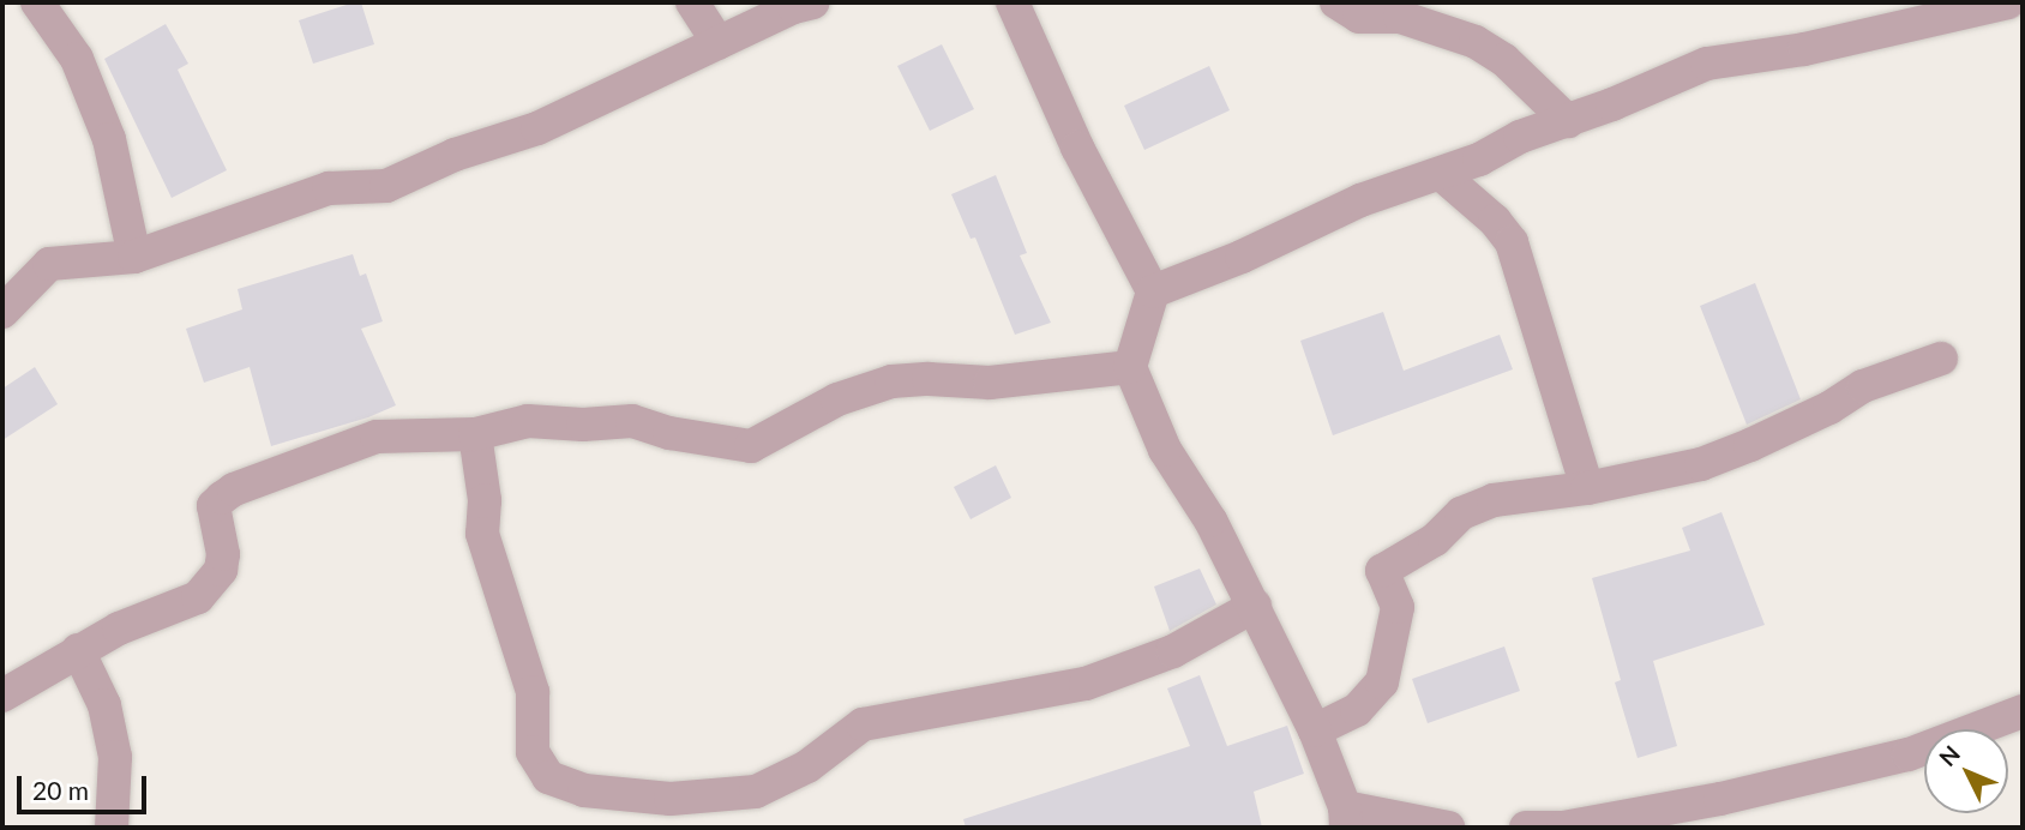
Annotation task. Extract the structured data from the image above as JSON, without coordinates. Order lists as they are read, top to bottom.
{
  "scale_bar": "20 m",
  "north": "top left"
}
